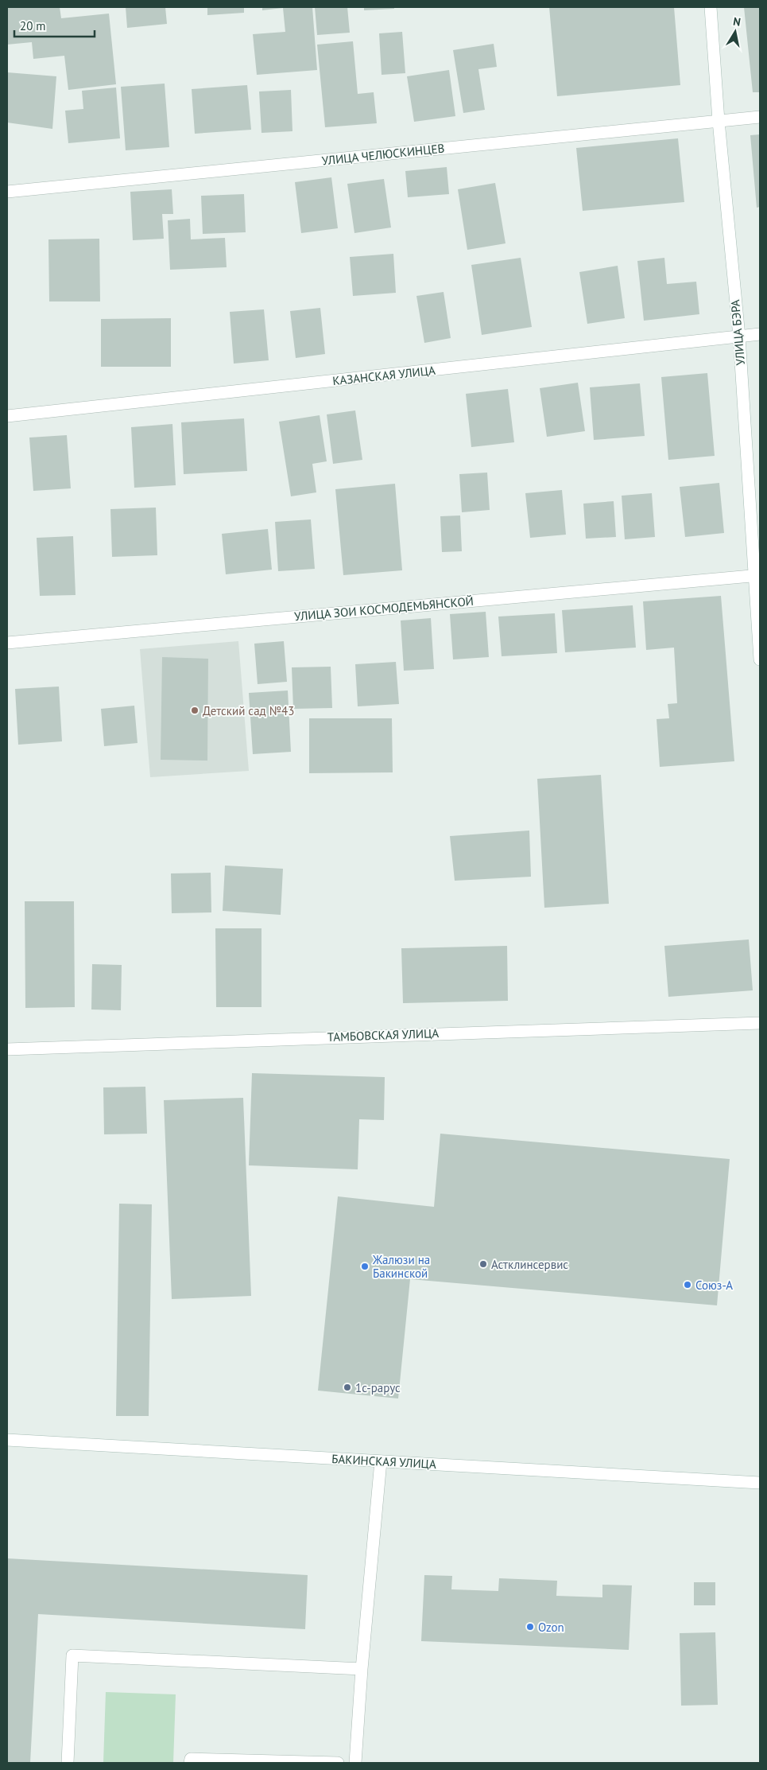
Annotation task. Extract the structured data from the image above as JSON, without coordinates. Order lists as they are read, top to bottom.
{
  "streets": {
    "street": [
      "УЛИЦА ЧЕЛЮСКИНЦЕВ",
      "УЛИЦА БЭРА",
      "КАЗАНСКАЯ УЛИЦА",
      "УЛИЦА ЗОИ КОСМОДЕМЬЯНСКОЙ",
      "ТАМБОВСКАЯ УЛИЦА",
      "БАКИНСКАЯ УЛИЦА"
    ]
  },
  "crossings": [
    ["УЛИЦА ЧЕЛЮСКИНЦЕВ", "УЛИЦА БЭРА"],
    ["УЛИЦА БЭРА", "КАЗАНСКАЯ УЛИЦА"],
    ["УЛИЦА БЭРА", "УЛИЦА ЗОИ КОСМОДЕМЬЯНСКОЙ"]
  ],
  "places": [
    "Детский сад №43",
    "Астклинсервис",
    "Жалюзи на Бакинской",
    "Союз-А",
    "1с-рарус",
    "Ozon"
  ],
  "scale_bar": "20 m",
  "north": "top"
}
